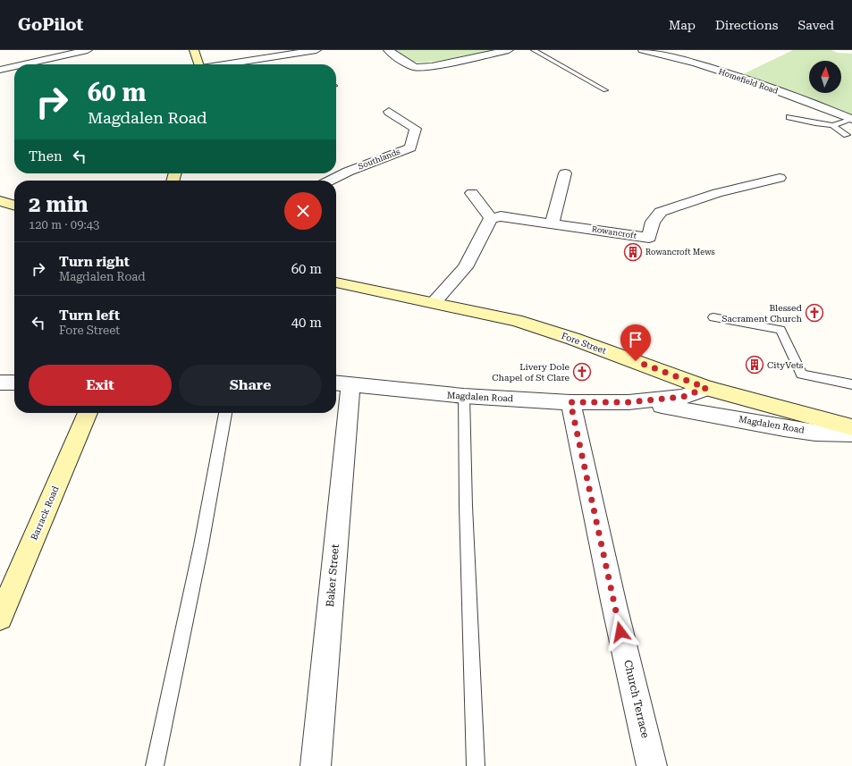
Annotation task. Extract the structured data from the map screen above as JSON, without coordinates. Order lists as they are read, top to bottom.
{
  "streets": {
    "main road": ["Fore Street", "Barrack Road"],
    "street": [
      "Homefield Road",
      "Southlands",
      "Rowancroft",
      "Magdalen Road",
      "Baker Street",
      "Church Terrace"
    ]
  },
  "crossings": [
    ["Fore Street", "Magdalen Road"],
    ["Magdalen Road", "Baker Street"],
    ["Magdalen Road", "Church Terrace"]
  ],
  "places": {
    "building": ["Rowancroft Mews", "CityVets"],
    "church": ["Blessed Sacrament Church", "Livery Dole Chapel of St Clare"]
  },
  "north": "top",
  "page": {
    "header": "GoPilot",
    "nav": ["Map", "Directions", "Saved"],
    "turn": ["60 m", "Magdalen Road"],
    "then": "Then",
    "heading": ["2 min", "120 m · 09:43"],
    "list": [
      {
        "name": "Turn right",
        "note": "Magdalen Road",
        "value": "60 m"
      },
      {
        "name": "Turn left",
        "note": "Fore Street",
        "value": "40 m"
      }
    ],
    "buttons": ["Exit", "Share"]
  }
}
